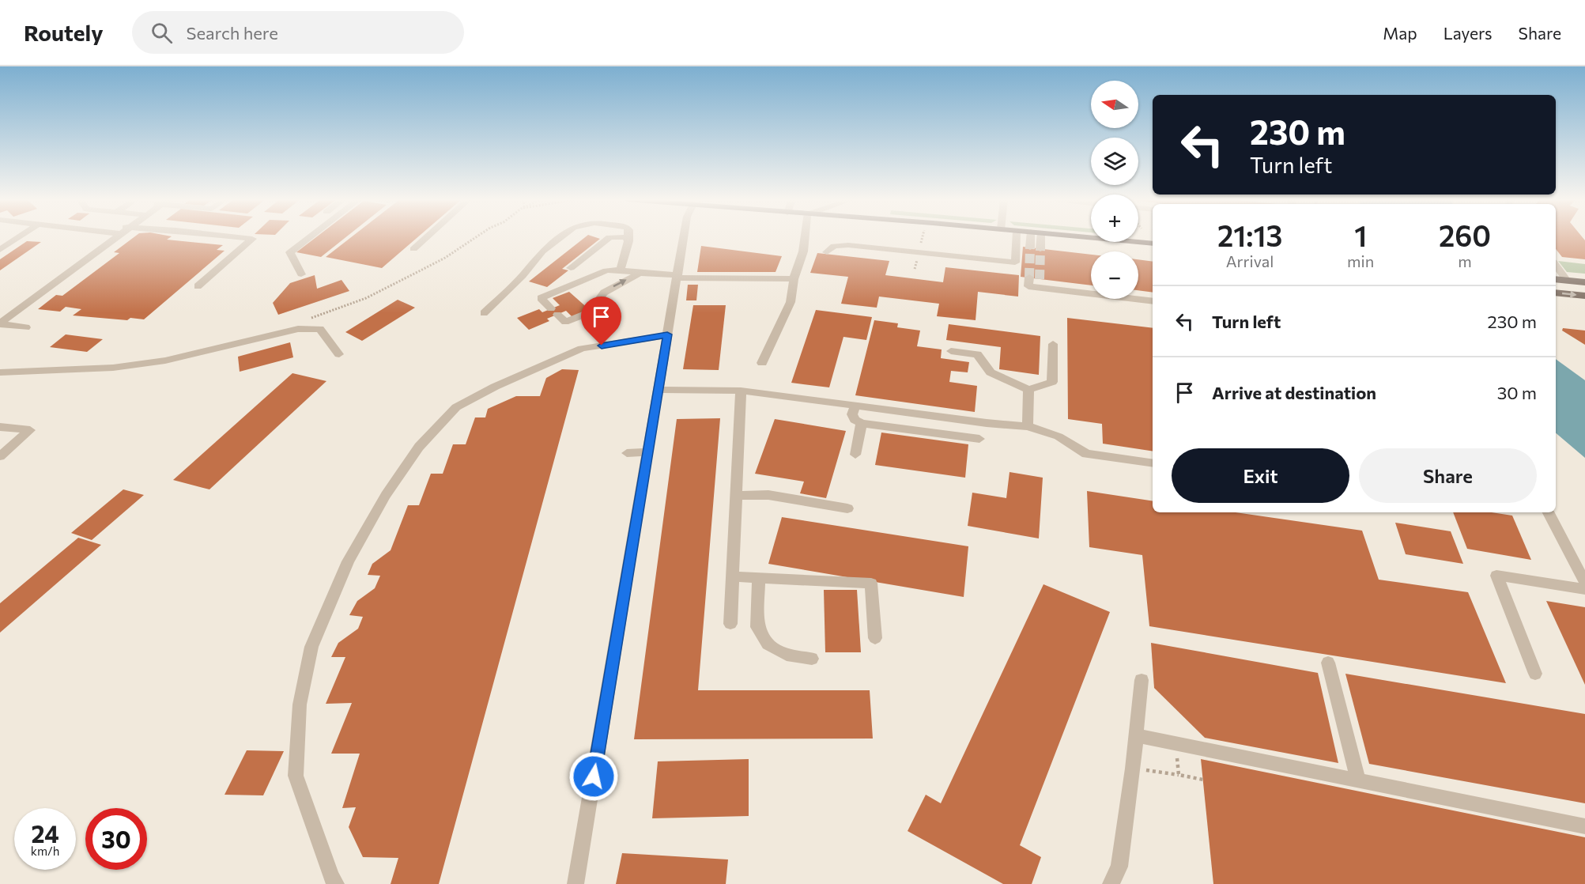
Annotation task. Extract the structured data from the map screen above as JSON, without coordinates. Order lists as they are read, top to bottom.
{
  "north": "left",
  "page": {
    "header": "Routely",
    "search": "Search here",
    "nav": ["Map", "Layers", "Share"],
    "map_buttons": ["+", "−"],
    "turn": ["230 m", "Turn left"],
    "eta": [
      "21:13",
      "Arrival",
      "1",
      "min",
      "260",
      "m"
    ],
    "list": [
      {
        "name": "Turn left",
        "value": "230 m"
      },
      {
        "name": "Arrive at destination",
        "value": "30 m"
      }
    ],
    "buttons": ["Exit", "Share"],
    "speed": "24 km/h",
    "limit": "30"
  }
}
